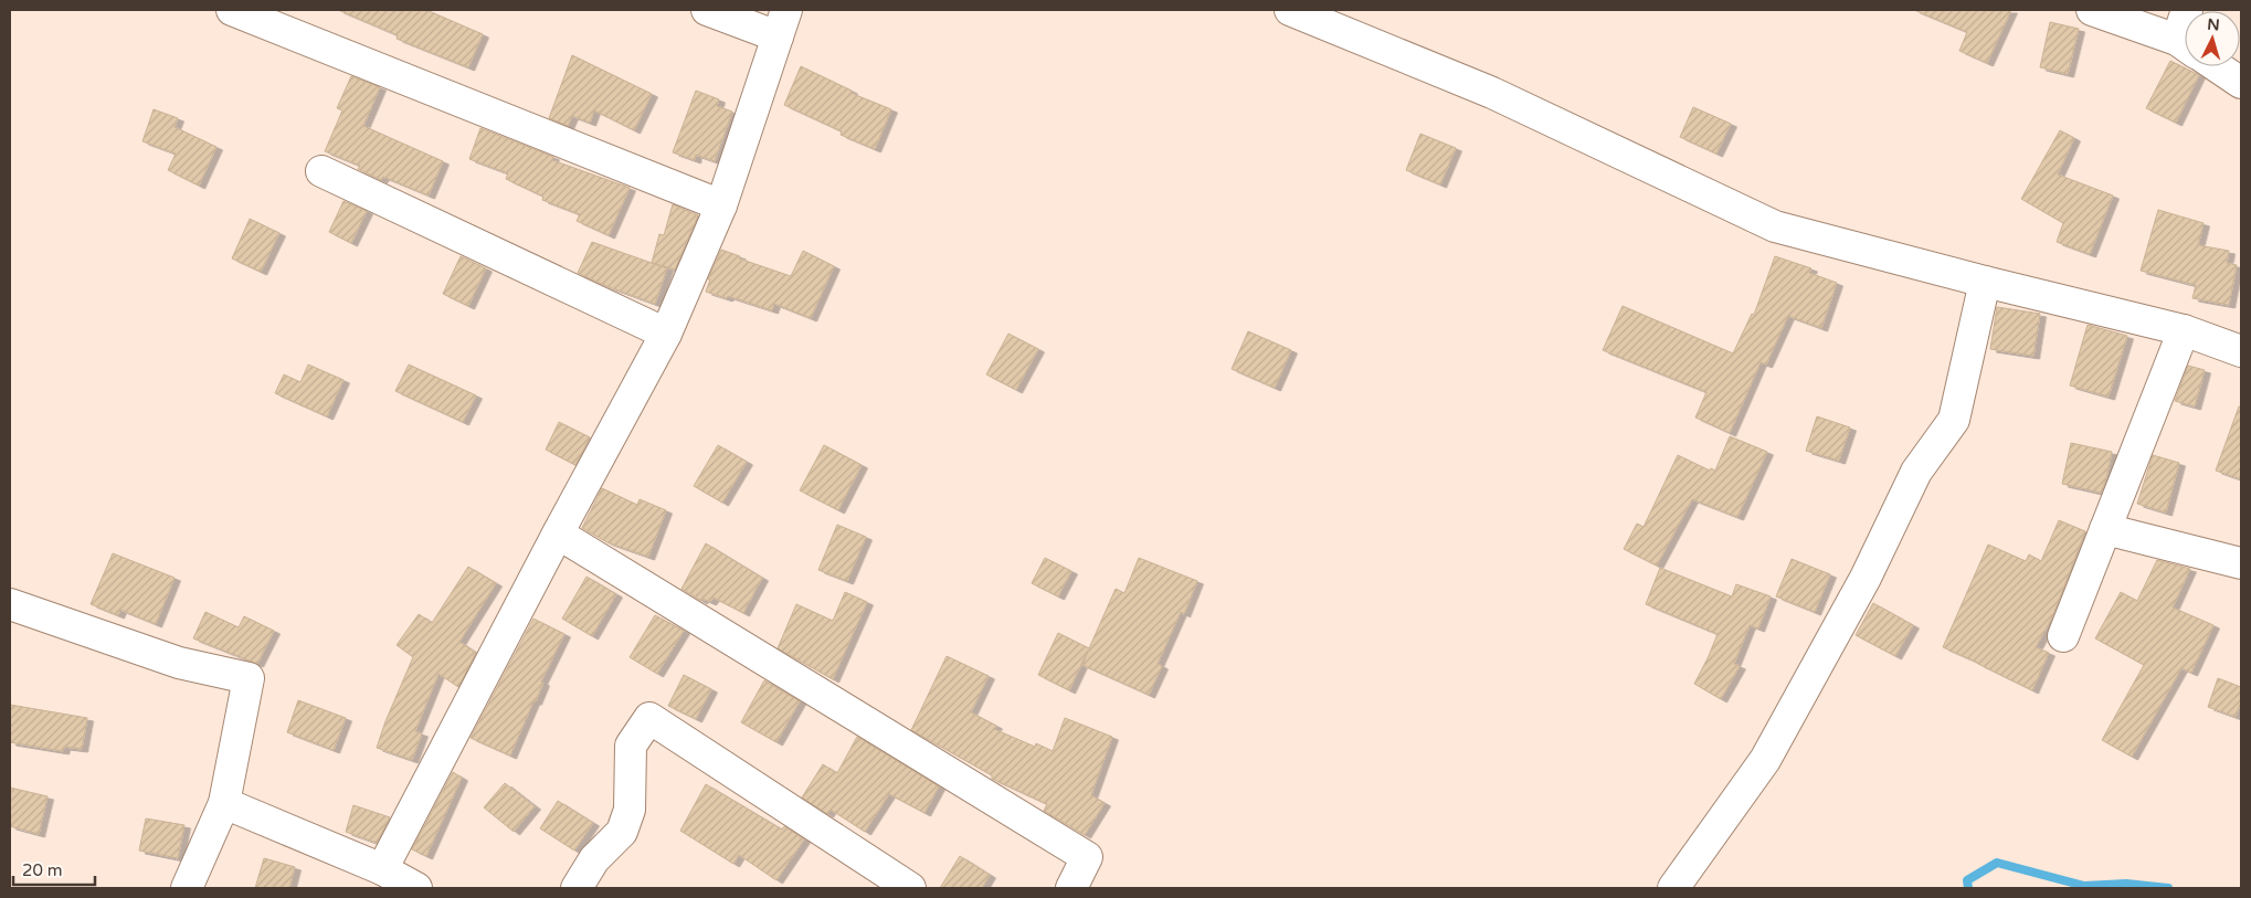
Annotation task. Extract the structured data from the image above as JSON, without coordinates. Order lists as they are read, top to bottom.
{
  "scale_bar": "20 m",
  "north": "top"
}
